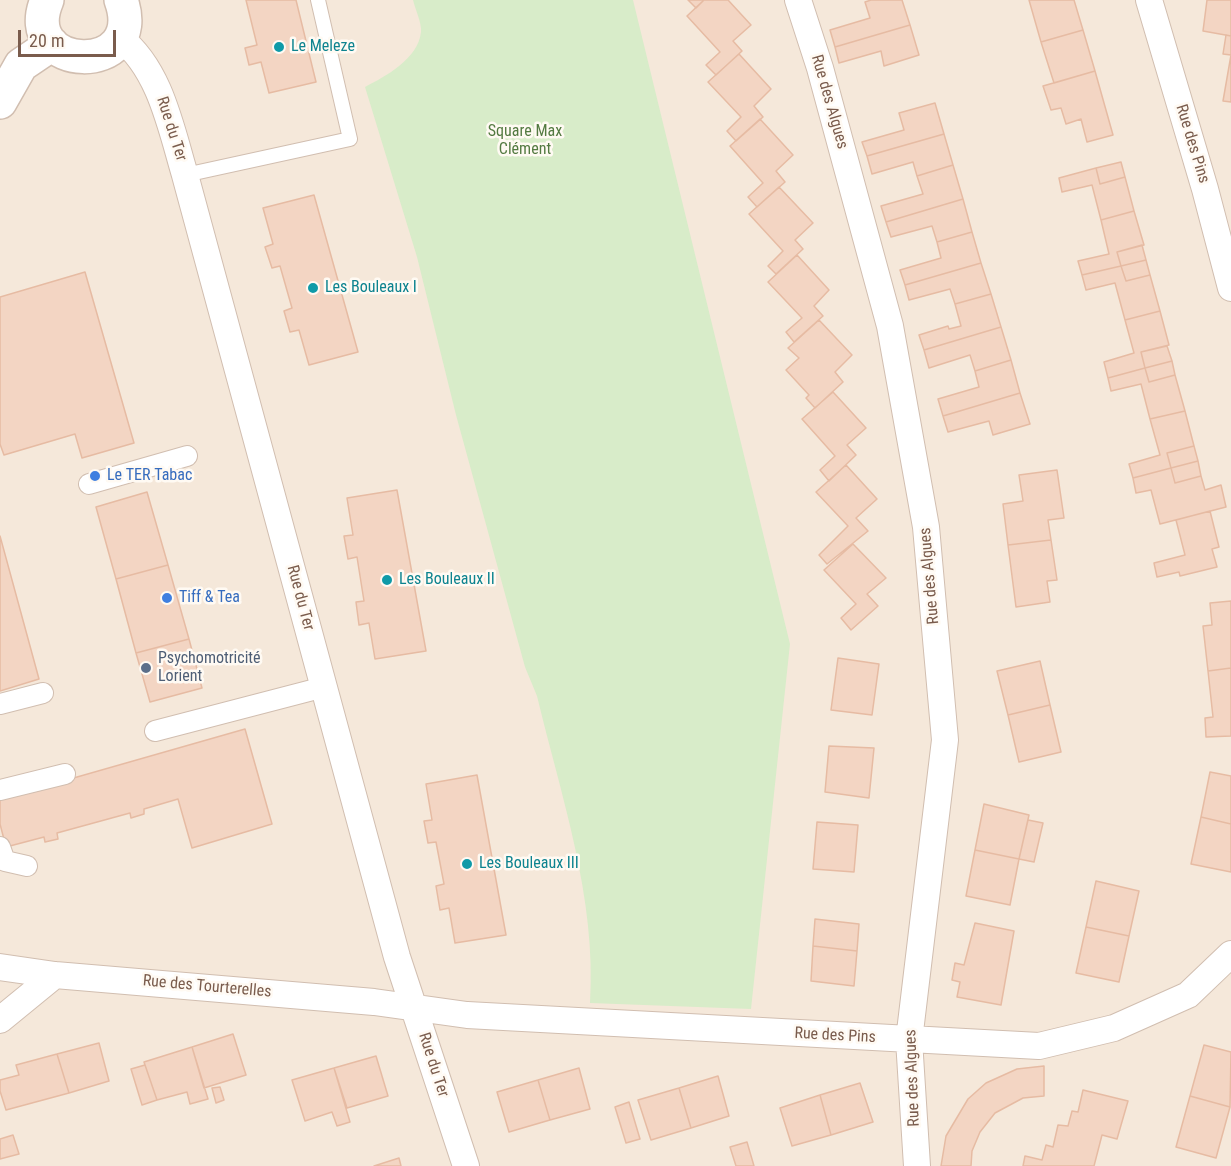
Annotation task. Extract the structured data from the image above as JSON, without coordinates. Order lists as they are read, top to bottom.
{
  "streets": {
    "street": [
      "Rue des Algues",
      "Rue du Ter",
      "Rue des Pins",
      "Rue des Tourterelles"
    ]
  },
  "crossings": [
    ["Rue des Algues", "Rue des Pins"],
    ["Rue du Ter", "Rue des Pins"],
    ["Rue du Ter", "Rue des Tourterelles"],
    ["Rue des Pins", "Rue des Tourterelles"]
  ],
  "parks": ["Square Max Clément"],
  "places": [
    "Le Meleze",
    "Les Bouleaux I",
    "Le TER Tabac",
    "Les Bouleaux II",
    "Tiff & Tea",
    "Psychomotricité Lorient",
    "Les Bouleaux III"
  ],
  "scale_bar": "20 m"
}
